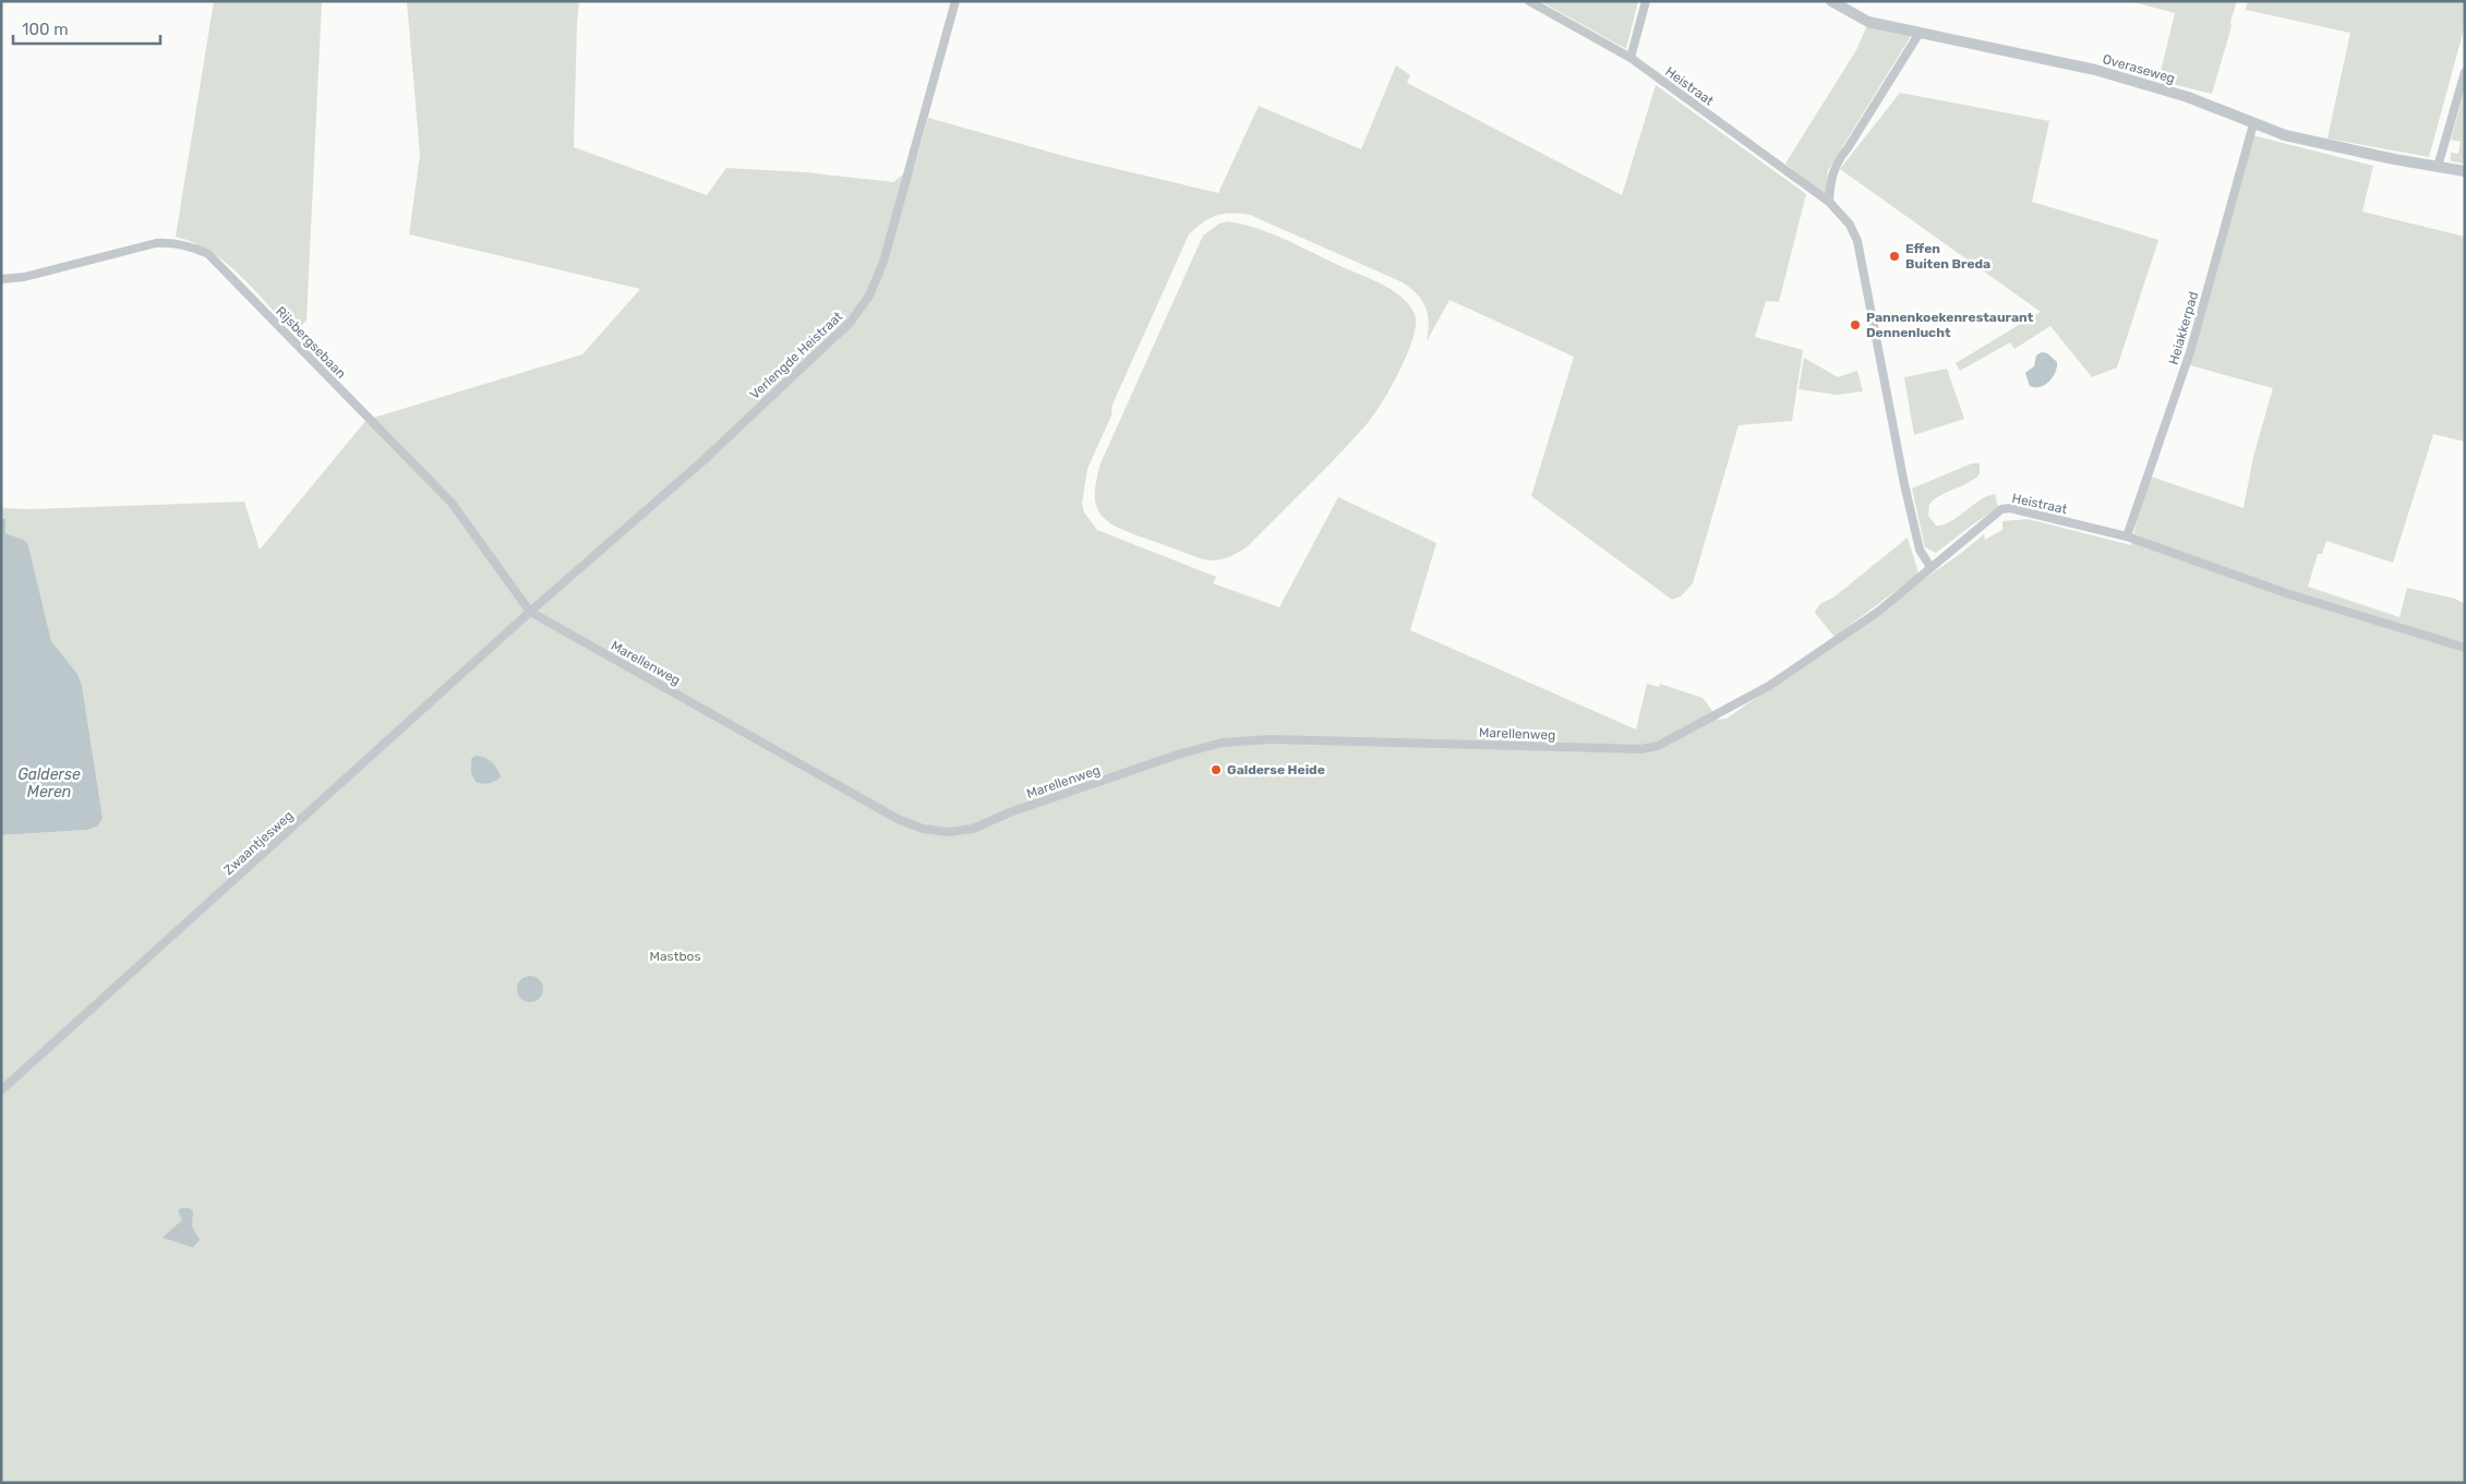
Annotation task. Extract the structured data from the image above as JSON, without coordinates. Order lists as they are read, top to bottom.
{
  "streets": {
    "street": [
      "Overaseweg",
      "Heistraat",
      "Heiakkerpad",
      "Rijsbergsebaan",
      "Verlengde Heistraat",
      "Marellenweg",
      "Zwaantjesweg"
    ]
  },
  "crossings": [
    ["Overaseweg", "Heiakkerpad"],
    ["Heistraat", "Heiakkerpad"],
    ["Heistraat", "Marellenweg"],
    ["Rijsbergsebaan", "Verlengde Heistraat"],
    ["Rijsbergsebaan", "Marellenweg"],
    ["Rijsbergsebaan", "Zwaantjesweg"],
    ["Verlengde Heistraat", "Marellenweg"],
    ["Verlengde Heistraat", "Zwaantjesweg"],
    ["Marellenweg", "Zwaantjesweg"]
  ],
  "water": ["Galderse Meren"],
  "parks": ["Mastbos"],
  "places": ["Effen Buiten Breda", "Pannenkoekenrestaurant Dennenlucht", "Galderse Heide"],
  "scale_bar": "100 m"
}
